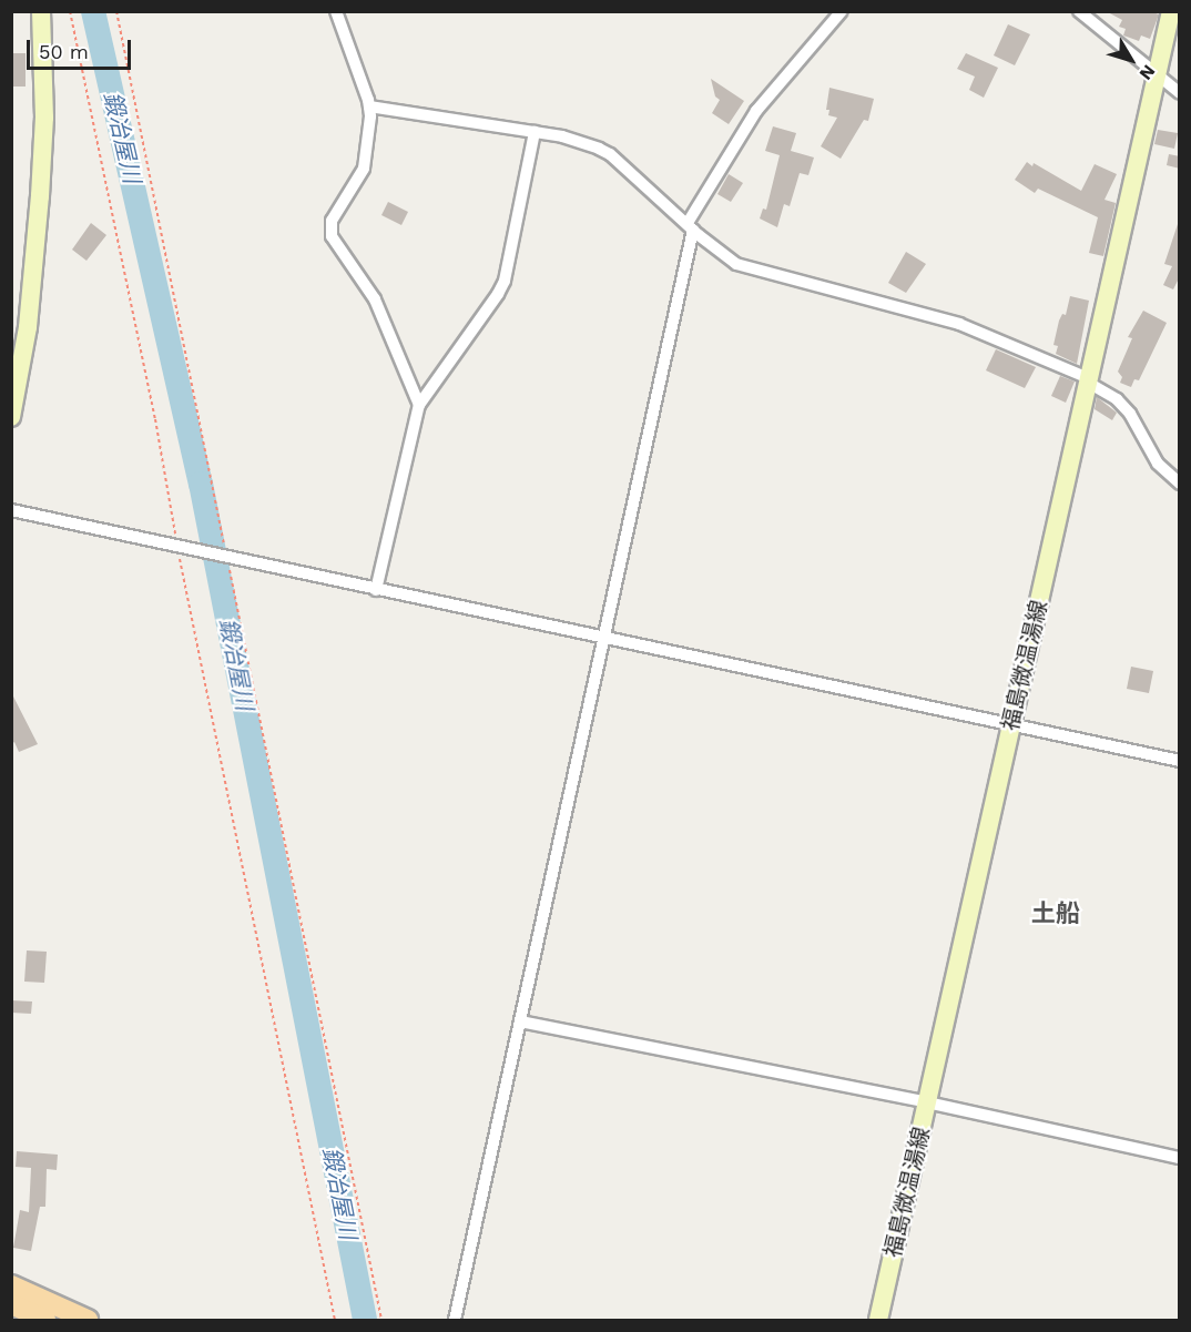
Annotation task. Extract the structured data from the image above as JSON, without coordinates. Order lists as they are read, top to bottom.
{
  "streets": {
    "main road": ["福島微温湯線"]
  },
  "districts": ["土船"],
  "water": ["鍛冶屋川"],
  "scale_bar": "50 m",
  "north": "bottom right"
}
